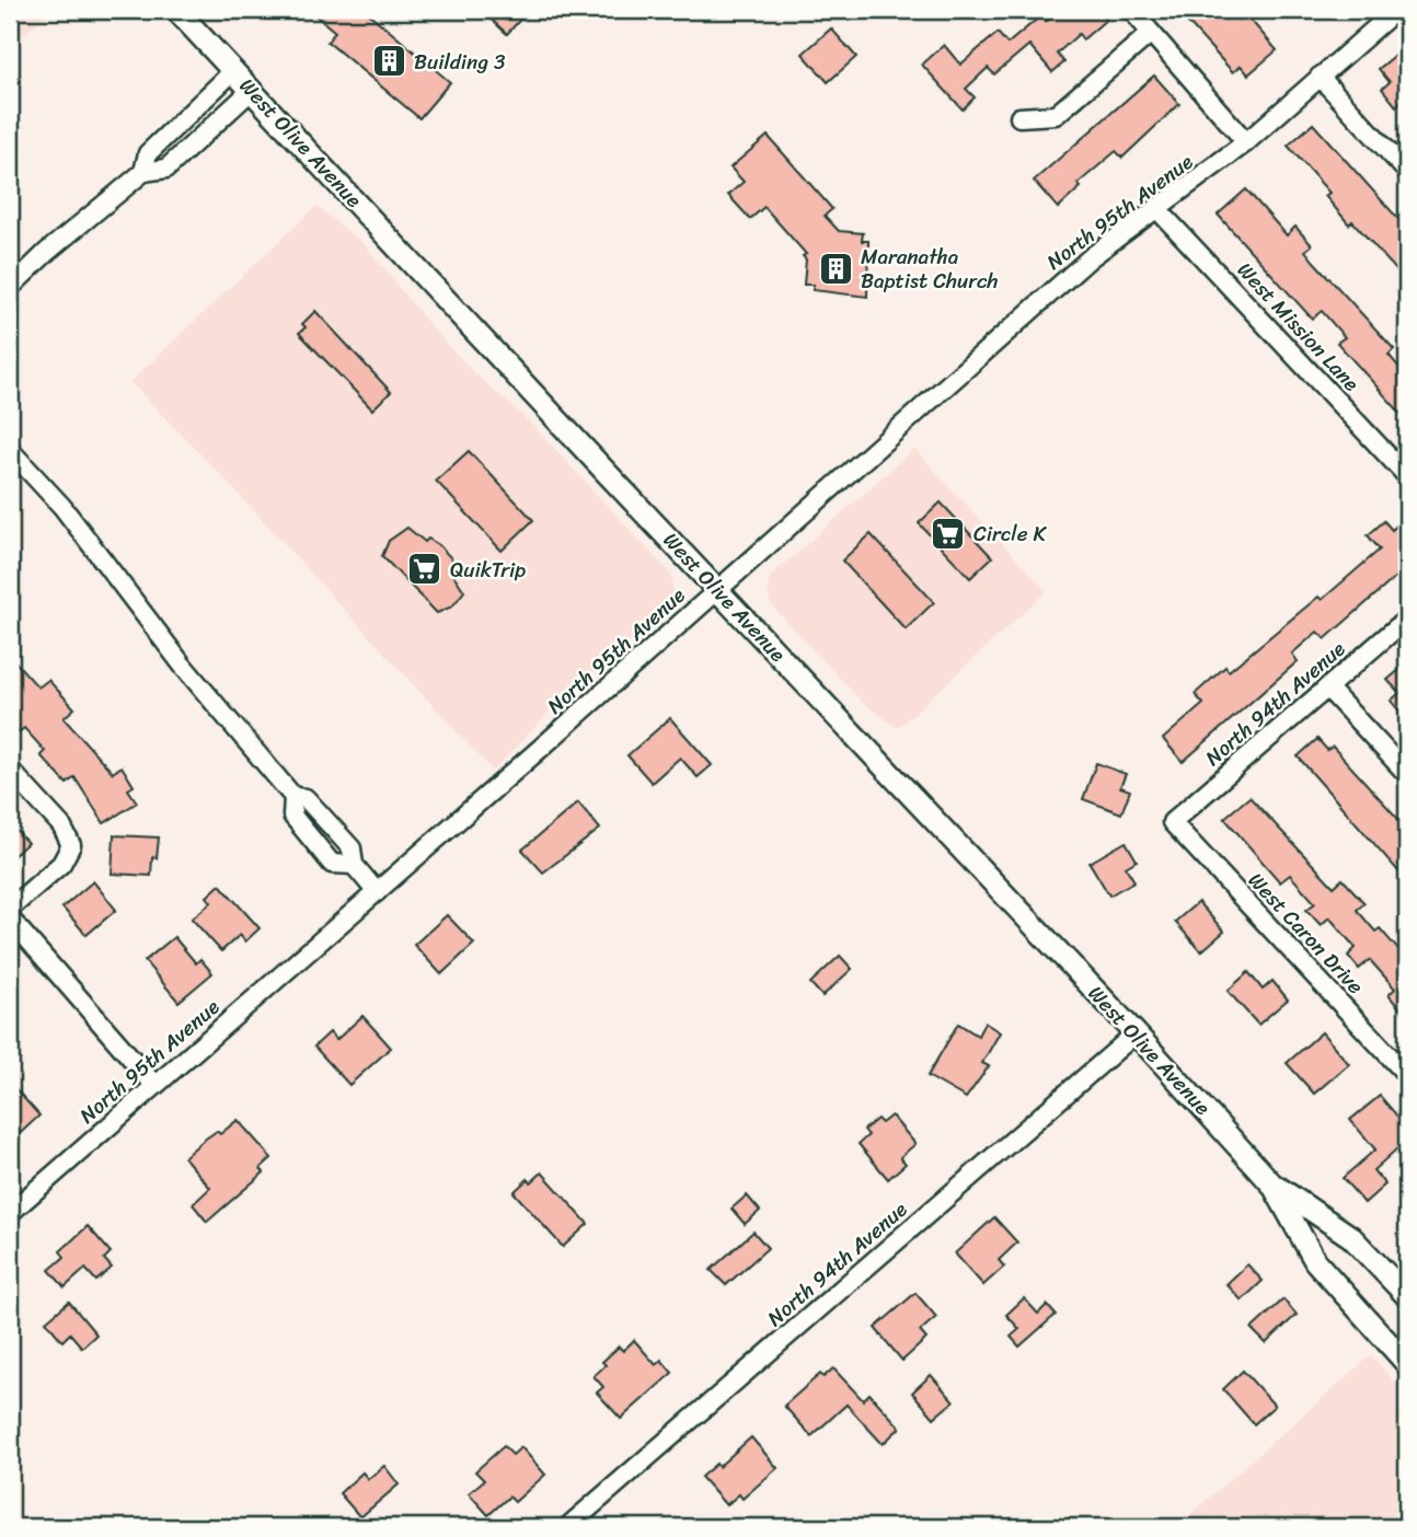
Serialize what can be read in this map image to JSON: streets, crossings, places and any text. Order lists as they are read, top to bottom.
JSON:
{
  "streets": {
    "main road": ["West Olive Avenue"],
    "street": [
      "North 95th Avenue",
      "West Mission Lane",
      "North 94th Avenue",
      "West Caron Drive"
    ]
  },
  "crossings": [
    ["West Olive Avenue", "North 95th Avenue"],
    ["West Olive Avenue", "North 94th Avenue"],
    ["North 95th Avenue", "West Mission Lane"],
    ["North 94th Avenue", "West Caron Drive"]
  ],
  "places": {
    "building": ["Building 3", "Maranatha Baptist Church"],
    "supermarket": ["Circle K", "QuikTrip"]
  }
}
